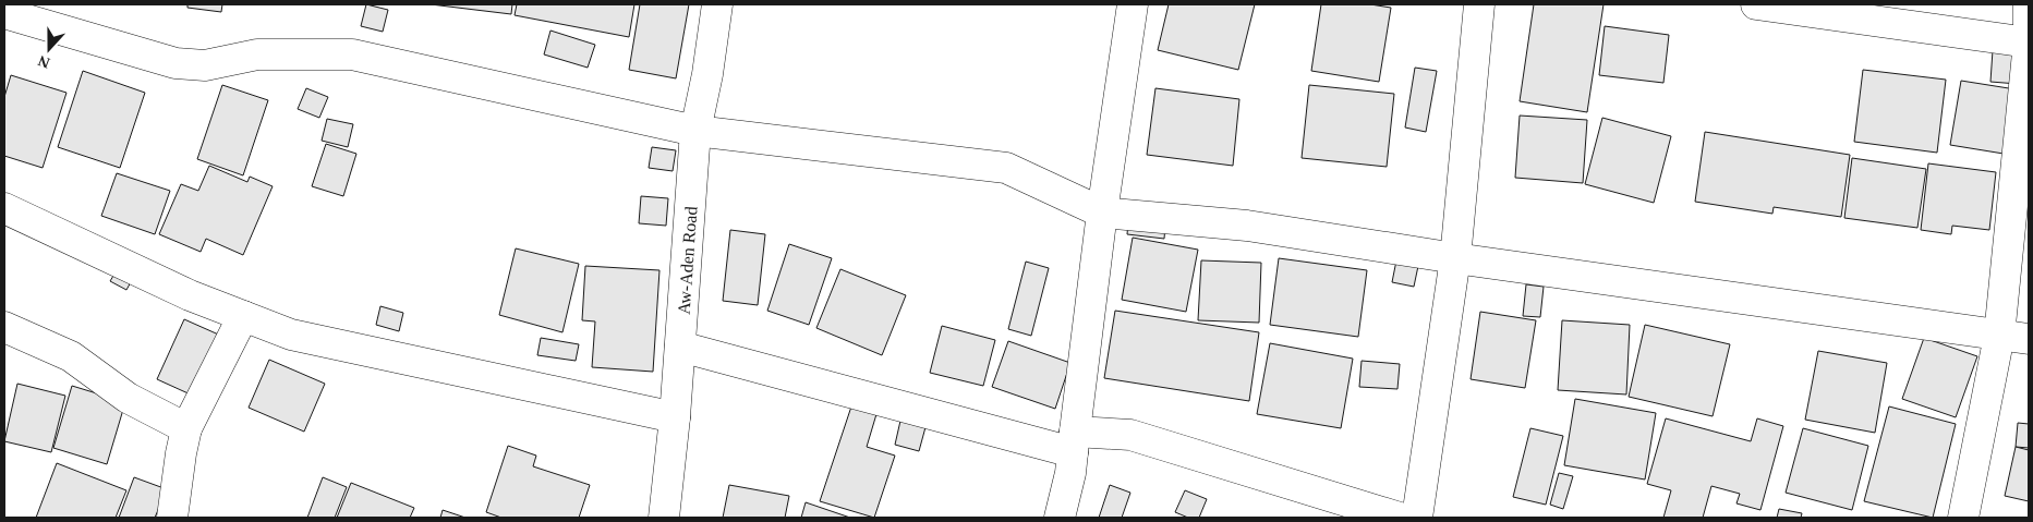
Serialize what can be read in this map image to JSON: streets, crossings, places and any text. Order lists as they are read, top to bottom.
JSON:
{
  "streets": {
    "street": ["Aw-Aden Road"]
  },
  "north": "bottom"
}
